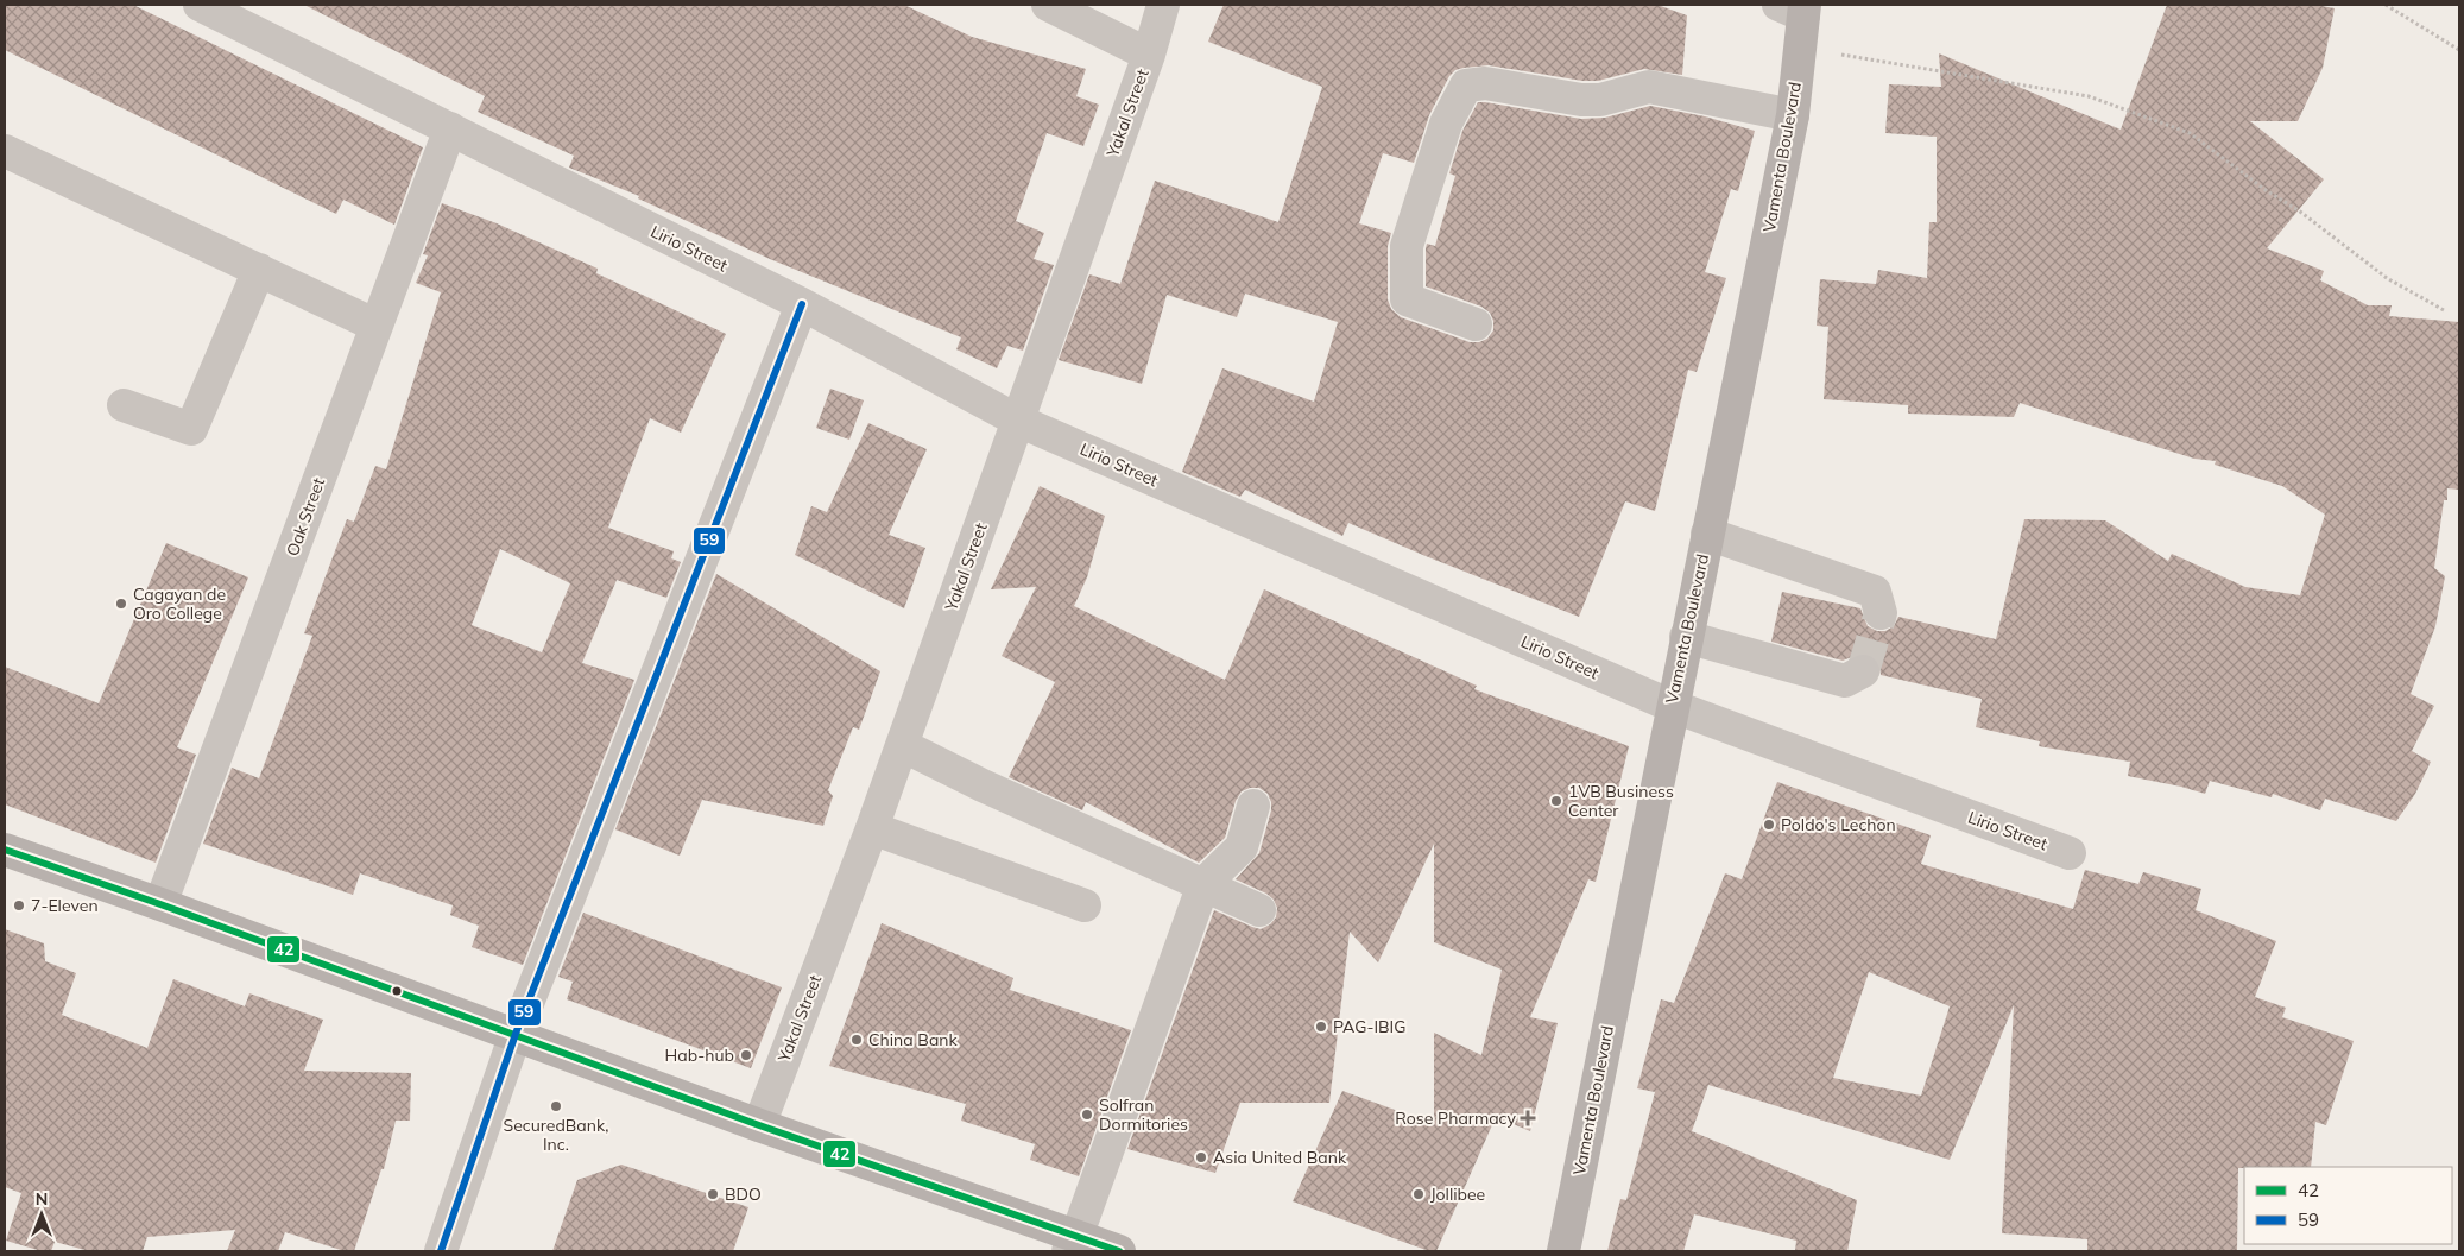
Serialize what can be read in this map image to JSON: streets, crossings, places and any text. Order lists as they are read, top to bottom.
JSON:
{
  "streets": {
    "main road": ["Vamenta Boulevard"],
    "street": ["Yakal Street", "Lirio Street", "Oak Street"]
  },
  "crossings": [
    ["Yakal Street", "Lirio Street"],
    ["Vamenta Boulevard", "Lirio Street"],
    ["Lirio Street", "Oak Street"]
  ],
  "places": {
    "other": [
      "Cagayan de Oro College",
      "1VB Business Center",
      "Poldo's Lechon",
      "7-Eleven",
      "PAG-IBIG",
      "China Bank",
      "Hab-hub",
      "SecuredBank, Inc.",
      "Solfran Dormitories",
      "Asia United Bank",
      "BDO",
      "Jollibee"
    ],
    "health": ["Rose Pharmacy"]
  },
  "lines": ["transit line 59", "transit line 42"],
  "legend": ["42", "59"],
  "north": "top"
}
